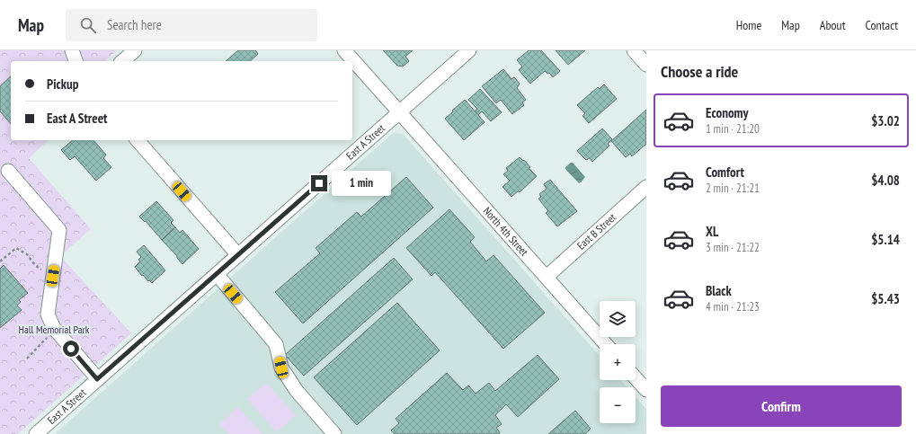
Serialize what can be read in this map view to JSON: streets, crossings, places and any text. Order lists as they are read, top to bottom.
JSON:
{
  "streets": {
    "street": ["East A Street", "North 4th Street", "East B Street"]
  },
  "crossings": [
    ["East A Street", "North 4th Street"],
    ["North 4th Street", "East B Street"]
  ],
  "parks": ["Hall Memorial Park"],
  "page": {
    "header": "Map",
    "search": "Search here",
    "nav": [
      "Home",
      "Map",
      "About",
      "Contact"
    ],
    "heading": "Choose a ride",
    "banner": ["Pickup", "East A Street"],
    "list": [
      {
        "name": "Economy",
        "note": "1 min · 21:20",
        "value": "$3.02"
      },
      {
        "name": "Comfort",
        "note": "2 min · 21:21",
        "value": "$4.08"
      },
      {
        "name": "XL",
        "note": "3 min · 21:22",
        "value": "$5.14"
      },
      {
        "name": "Black",
        "note": "4 min · 21:23",
        "value": "$5.43"
      }
    ],
    "bubble": "1 min",
    "map_buttons": ["+", "−"],
    "buttons": "Confirm"
  }
}
